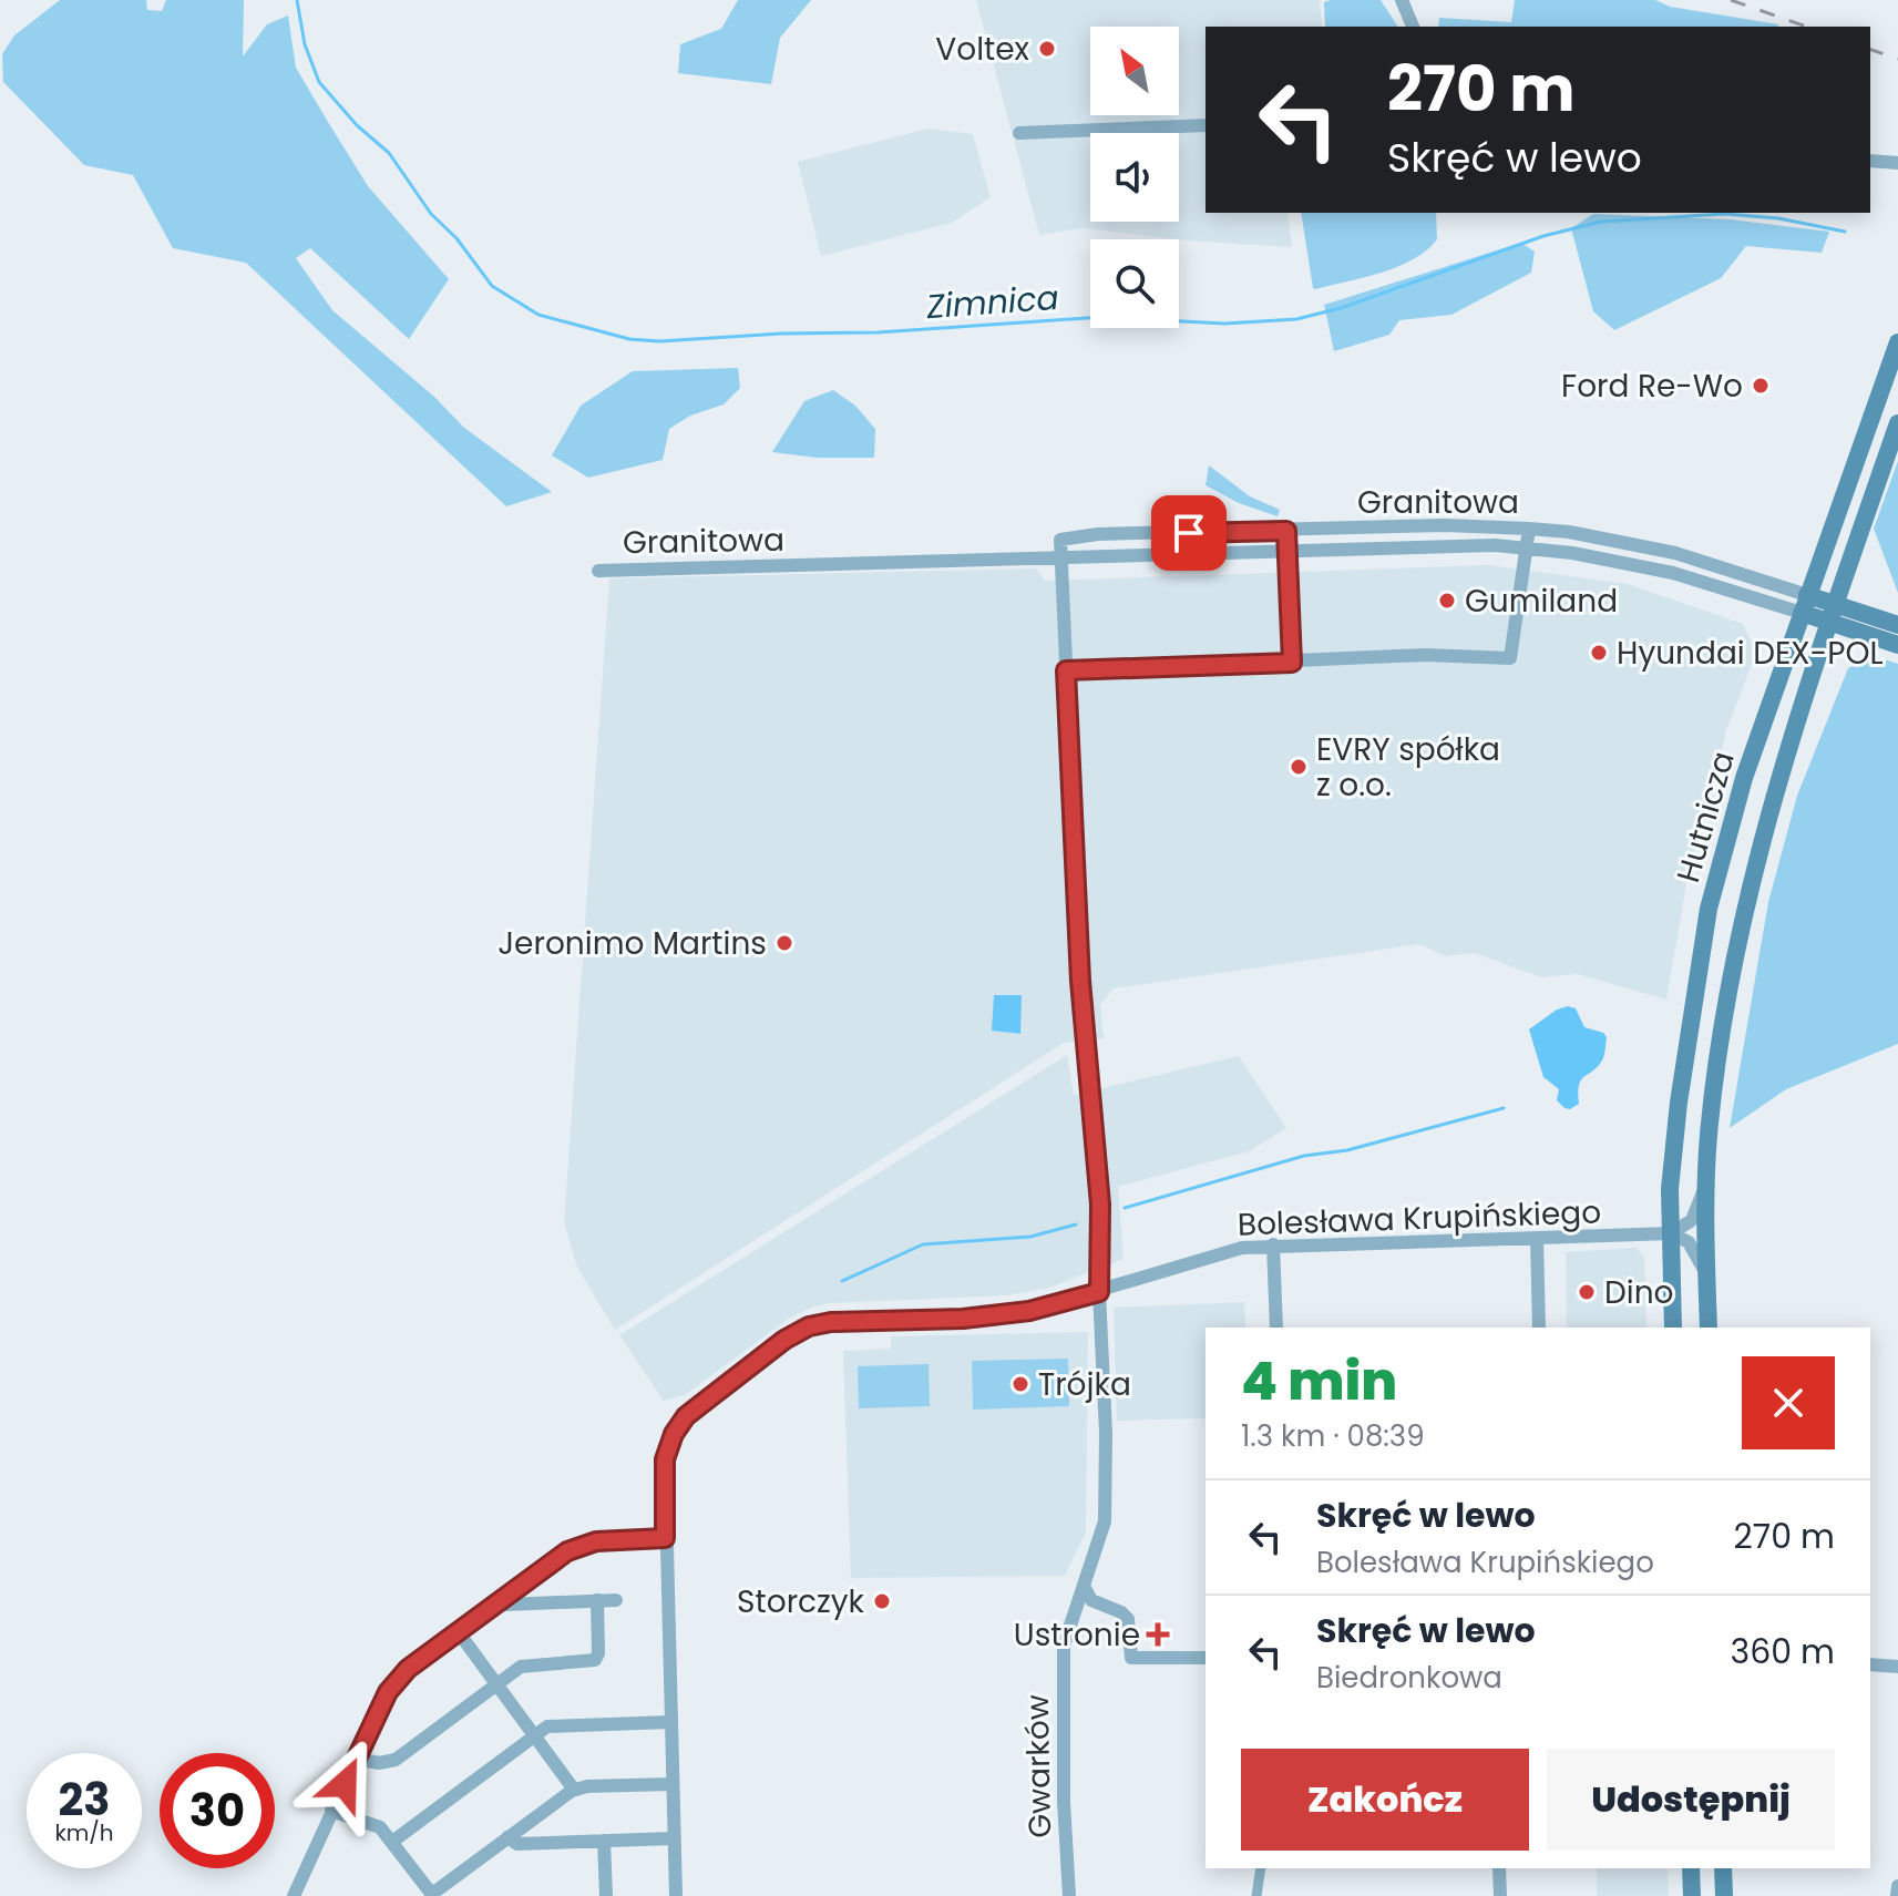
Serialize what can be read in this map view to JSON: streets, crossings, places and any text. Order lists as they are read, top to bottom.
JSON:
{
  "streets": {
    "main road": ["Hutnicza"],
    "street": ["Granitowa", "Bolesława Krupińskiego", "Gwarków"]
  },
  "crossings": [
    ["Granitowa", "Hutnicza"],
    ["Granitowa", "Gwarków"],
    ["Hutnicza", "Bolesława Krupińskiego"],
    ["Bolesława Krupińskiego", "Gwarków"]
  ],
  "water": ["Zimnica"],
  "places": {
    "other": [
      "Voltex",
      "Ford Re-Wo",
      "Gumiland",
      "Hyundai DEX-POL",
      "EVRY spółka z o.o.",
      "Jeronimo Martins",
      "Dino",
      "Trójka",
      "Storczyk"
    ],
    "health": ["Ustronie"]
  },
  "north": "top left",
  "page": {
    "turn": ["270 m", "Skręć w lewo"],
    "heading": ["4 min", "1.3 km · 08:39"],
    "list": [
      {
        "name": "Skręć w lewo",
        "note": "Bolesława Krupińskiego",
        "value": "270 m"
      },
      {
        "name": "Skręć w lewo",
        "note": "Biedronkowa",
        "value": "360 m"
      }
    ],
    "buttons": ["Zakończ", "Udostępnij"],
    "speed": "23 km/h",
    "limit": "30"
  }
}
